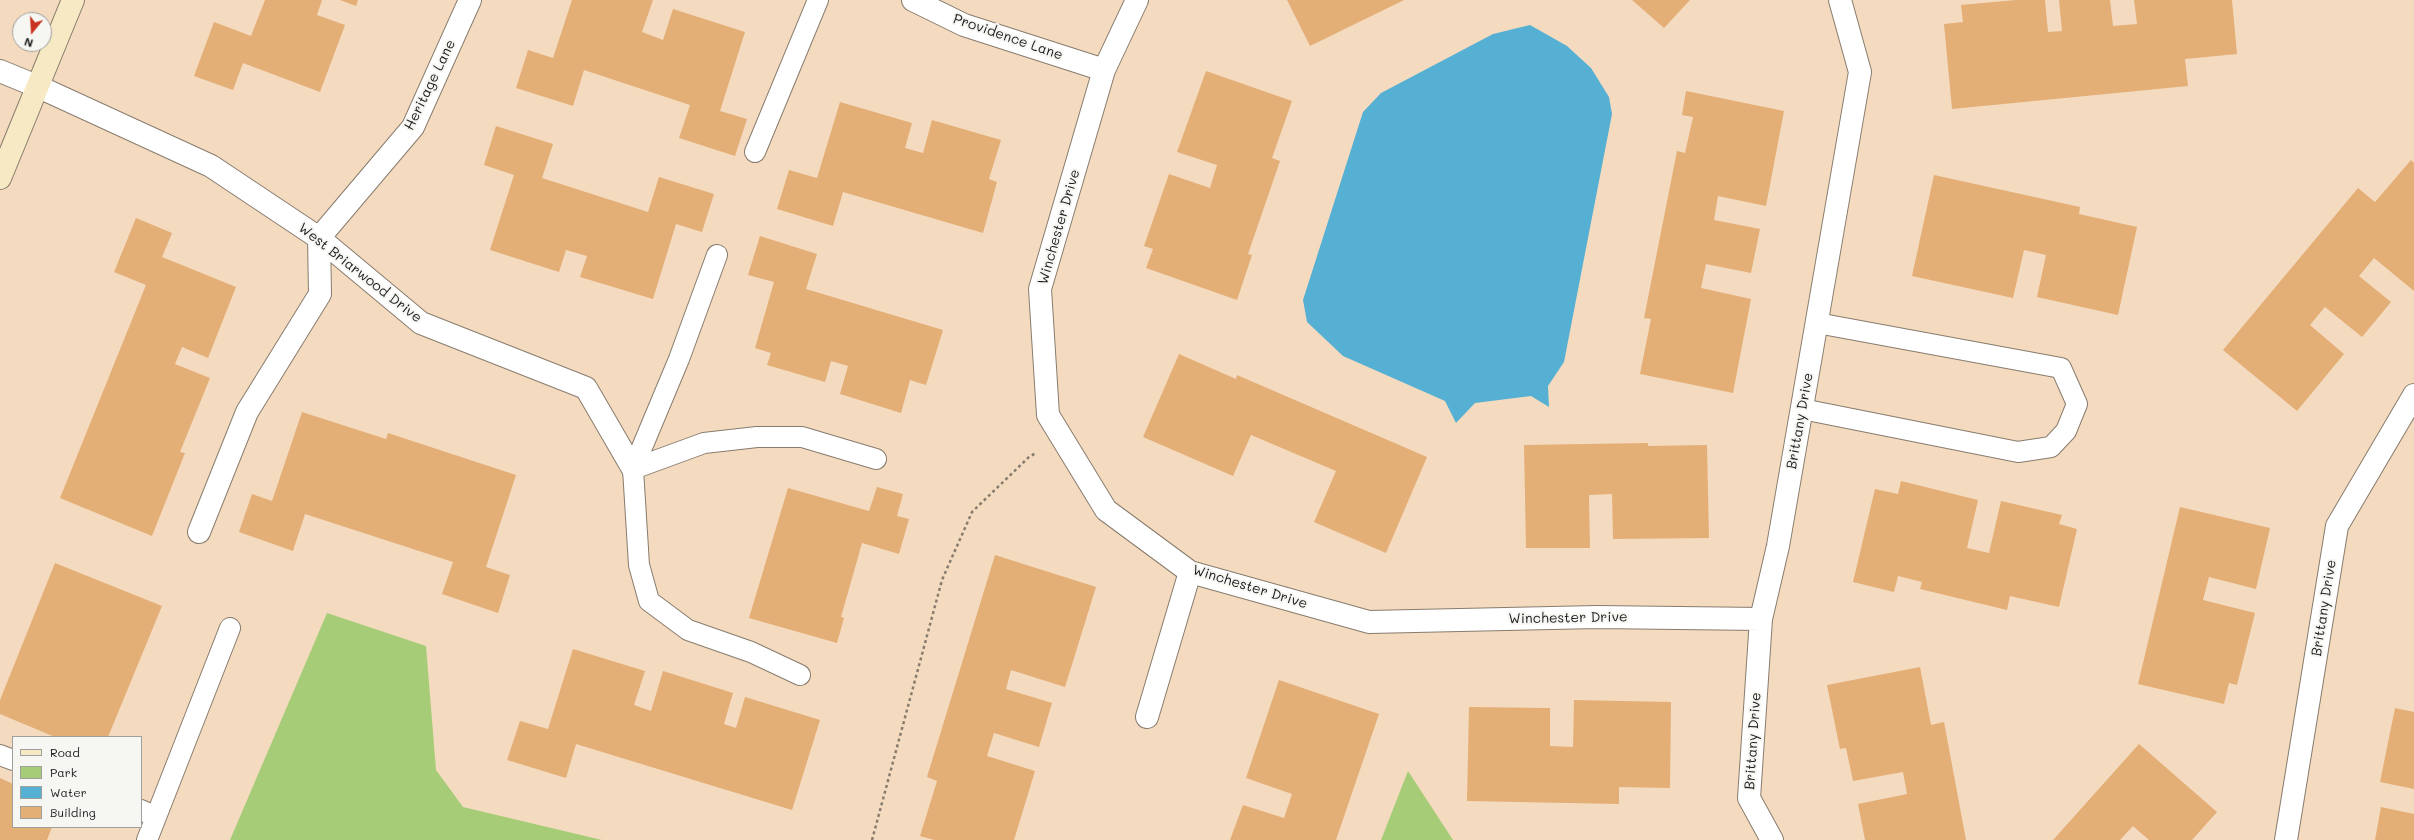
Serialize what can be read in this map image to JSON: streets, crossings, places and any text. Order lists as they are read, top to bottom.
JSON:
{
  "streets": {
    "street": [
      "Providence Lane",
      "Heritage Lane",
      "Winchester Drive",
      "West Briarwood Drive",
      "Brittany Drive"
    ]
  },
  "crossings": [
    ["Providence Lane", "Winchester Drive"],
    ["Heritage Lane", "West Briarwood Drive"],
    ["Winchester Drive", "Brittany Drive"]
  ],
  "legend": [
    "Road",
    "Park",
    "Water",
    "Building"
  ],
  "north": "bottom"
}
